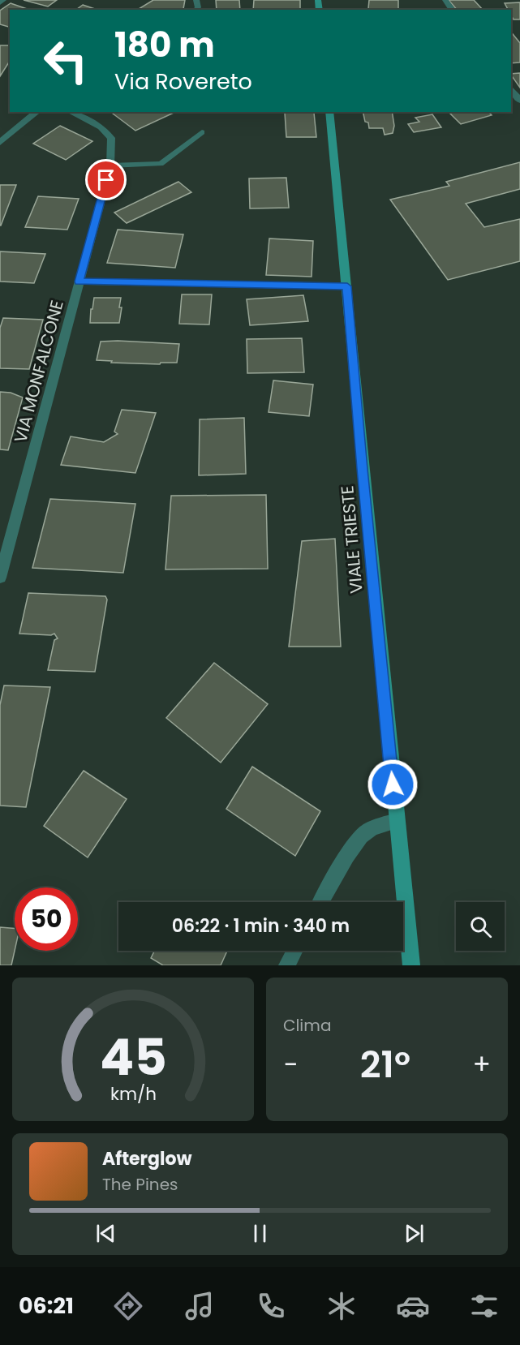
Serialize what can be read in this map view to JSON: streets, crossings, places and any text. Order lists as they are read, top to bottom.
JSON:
{
  "streets": {
    "main road": ["VIALE TRIESTE"],
    "street": ["VIA MONFALCONE"]
  },
  "page": {
    "turn": ["180 m", "Via Rovereto"],
    "limit": "50",
    "trip": "06:22 · 1 min · 340 m",
    "tile": "Clima",
    "heat": ["−", "21°", "+"],
    "song": ["Afterglow", "The Pines"],
    "tabs": "06:21",
    "gauge": ["45", "km/h"]
  }
}
